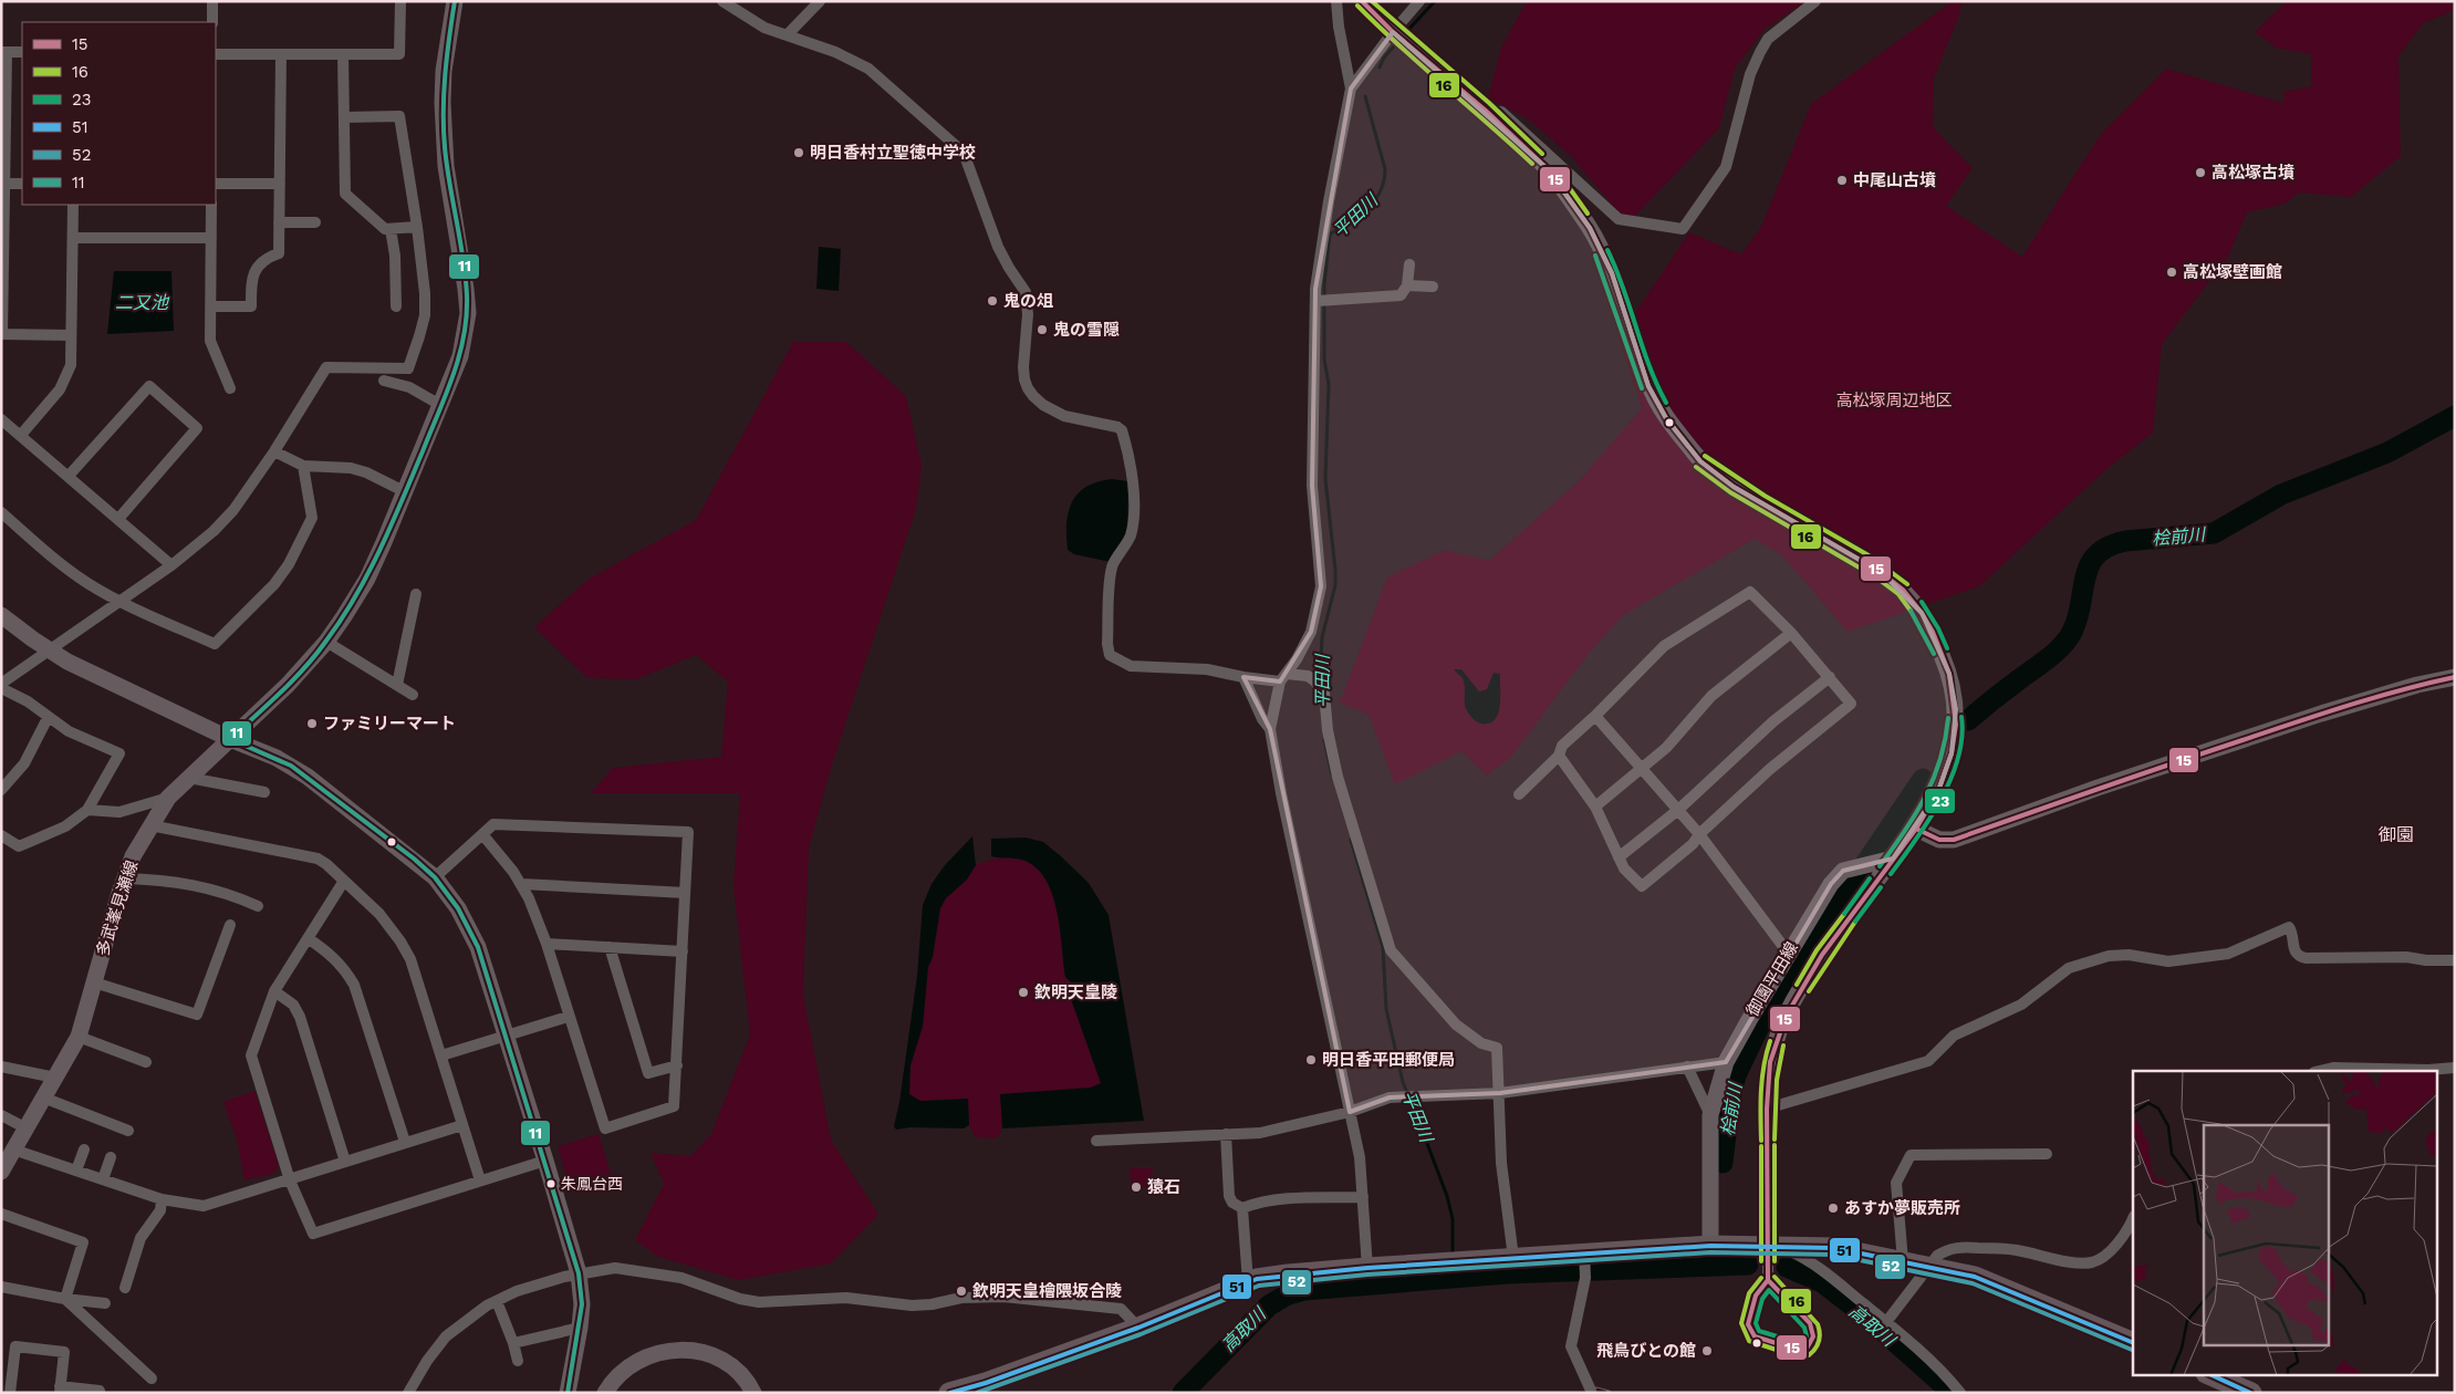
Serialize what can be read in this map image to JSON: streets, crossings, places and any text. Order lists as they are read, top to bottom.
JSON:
{
  "streets": {
    "main road": ["多武峯見瀬線", "御園平田線"]
  },
  "districts": ["御園"],
  "water": [
    "平田川",
    "二又池",
    "桧前川",
    "高取川"
  ],
  "parks": ["高松塚周辺地区"],
  "places": [
    "明日香村立聖徳中学校",
    "高松塚古墳",
    "中尾山古墳",
    "高松塚壁画館",
    "鬼の俎",
    "鬼の雪隠",
    "ファミリーマート",
    "欽明天皇陵",
    "明日香平田郵便局",
    "朱鳳台西",
    "猿石",
    "あすか夢販売所",
    "欽明天皇檜隈坂合陵",
    "飛鳥びとの館"
  ],
  "lines": [
    "transit line 15",
    "transit line 16",
    "transit line 11",
    "transit line 23",
    "transit line 51",
    "transit line 52"
  ],
  "legend": [
    "15",
    "16",
    "23",
    "51",
    "52",
    "11"
  ]
}
